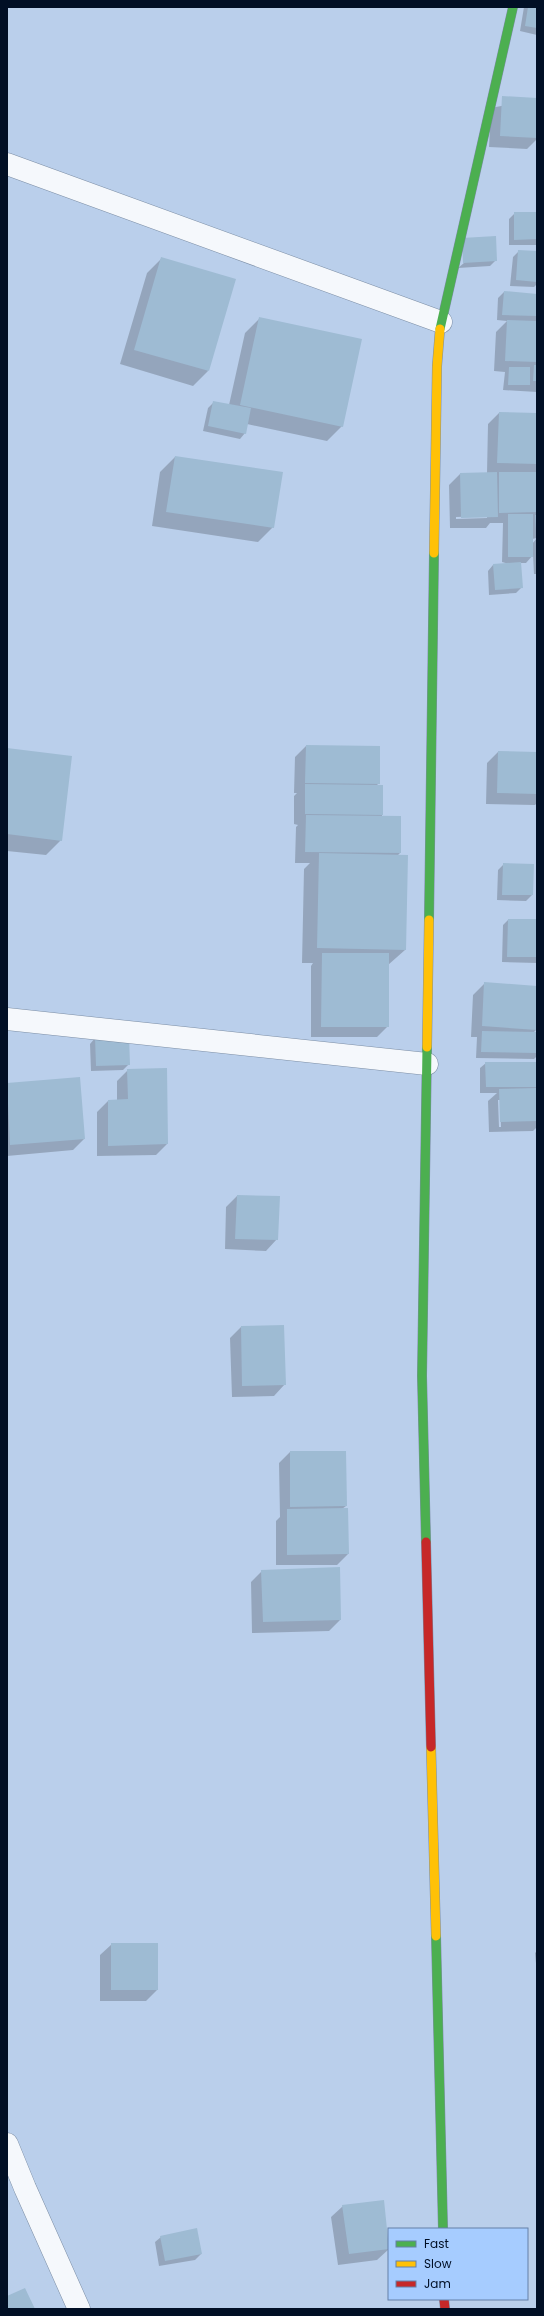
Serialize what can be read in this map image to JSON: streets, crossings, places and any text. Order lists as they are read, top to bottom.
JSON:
{
  "legend": ["Fast", "Slow", "Jam"]
}
